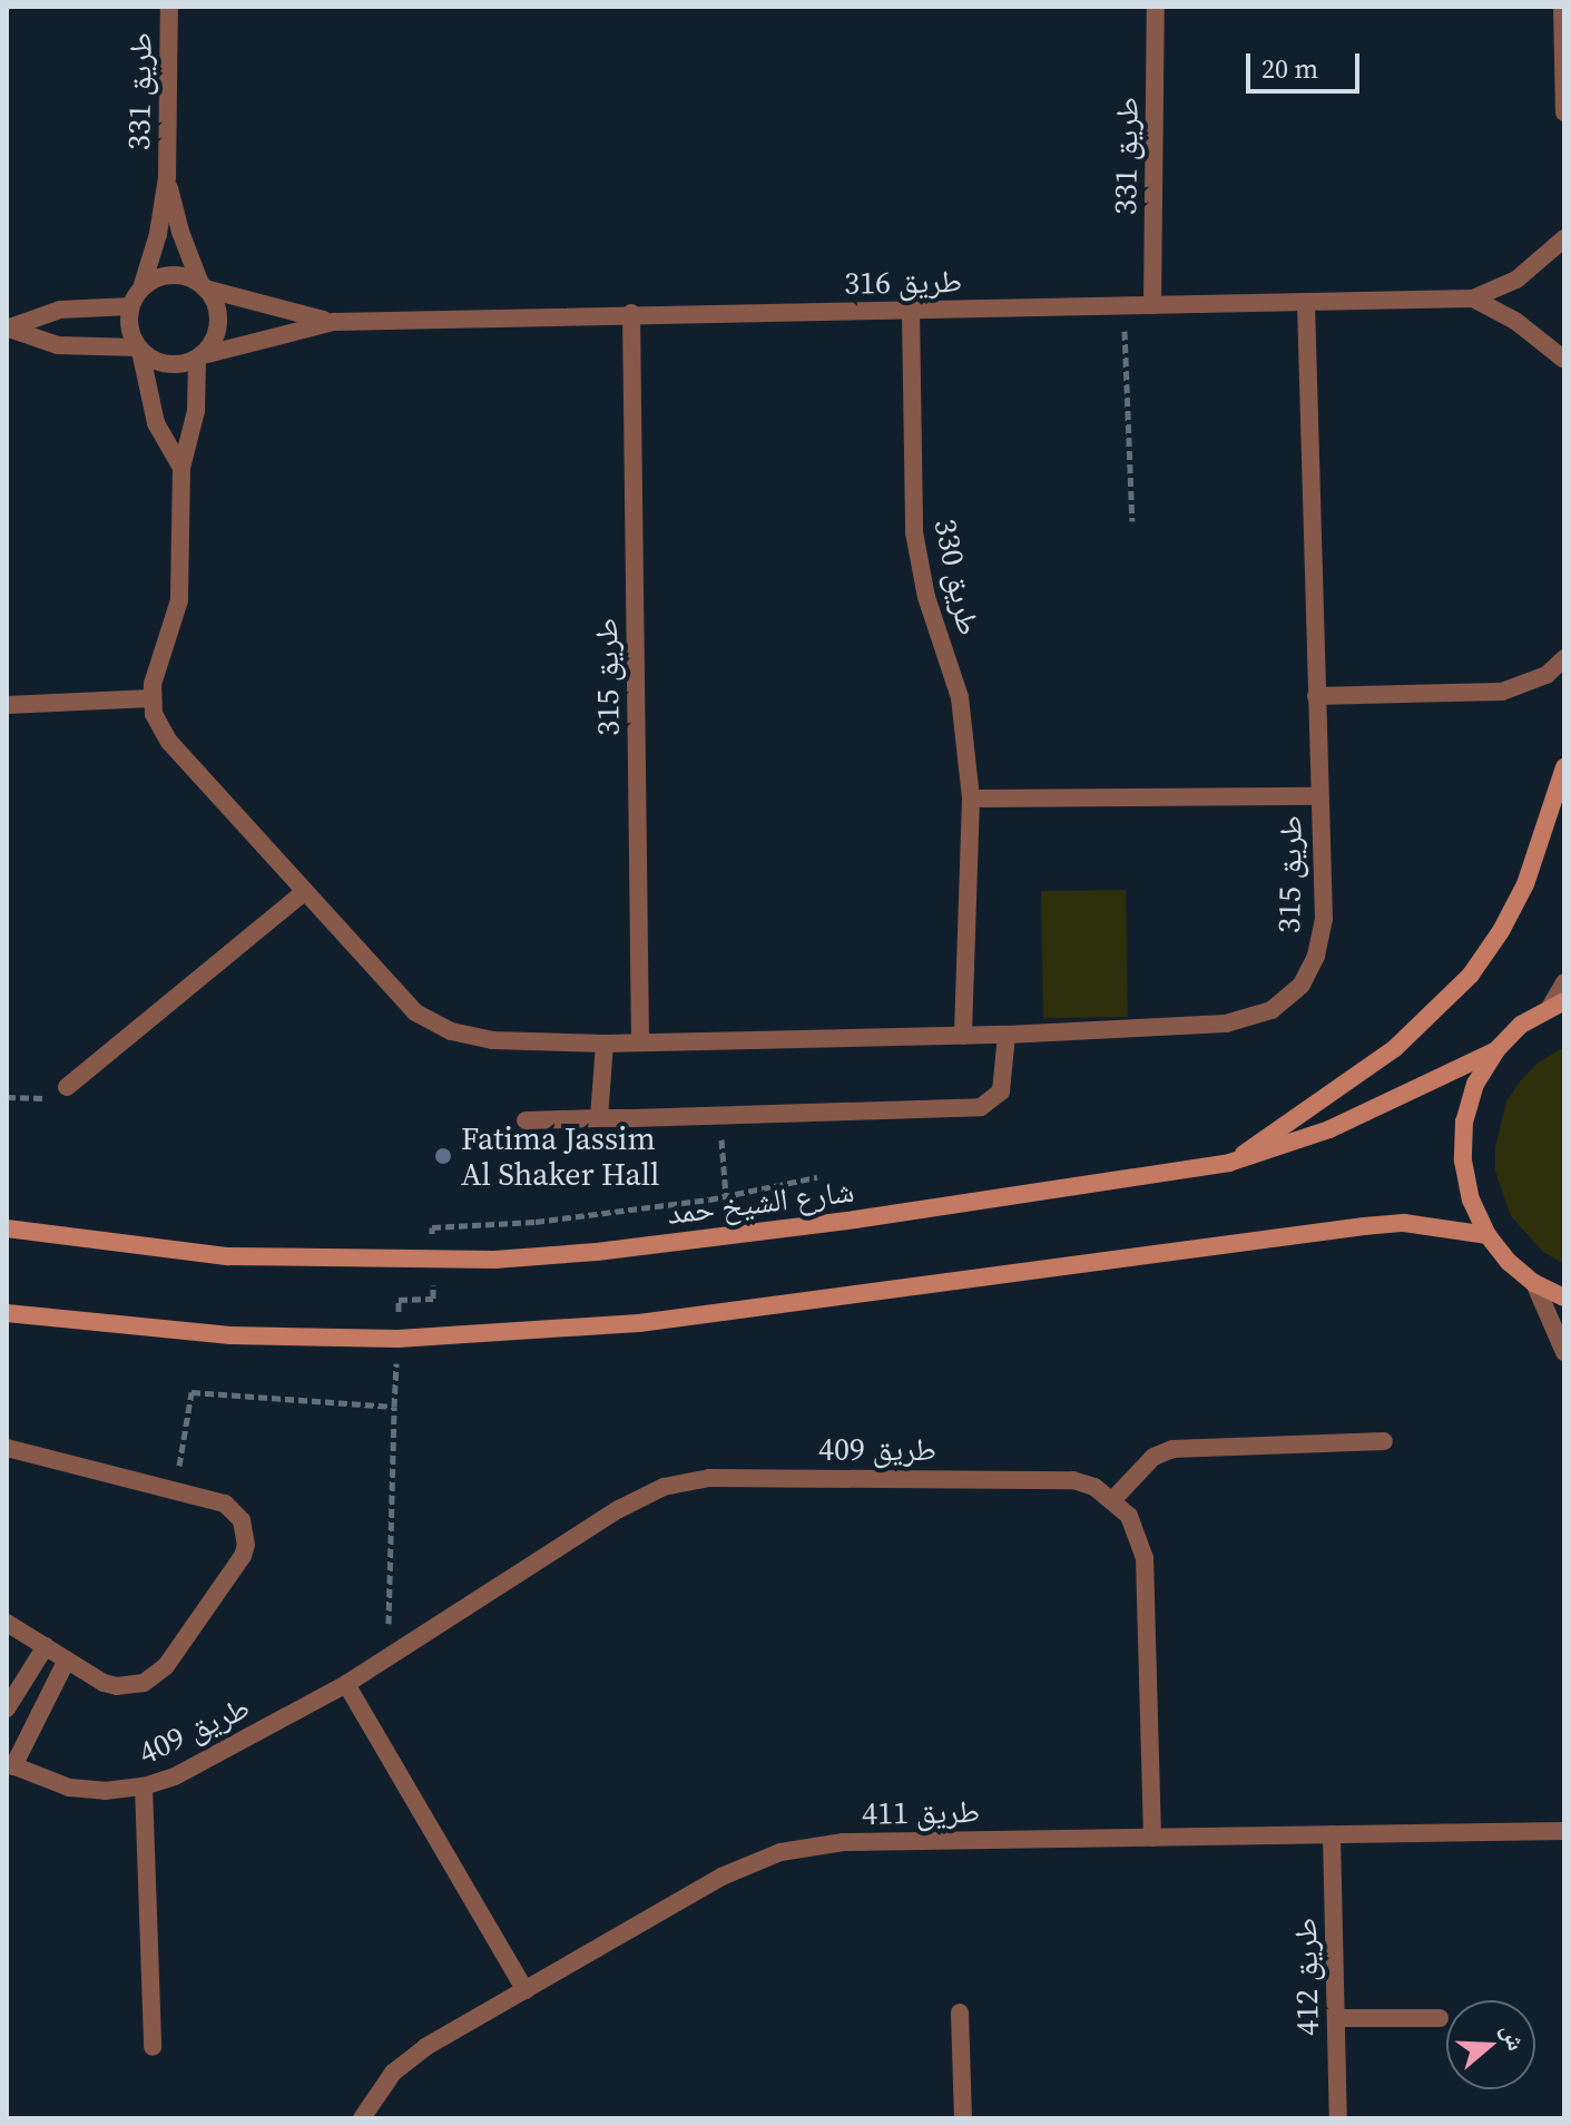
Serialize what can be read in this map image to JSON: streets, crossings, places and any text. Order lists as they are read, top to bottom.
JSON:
{
  "streets": {
    "main road": ["شارع الشيخ حمد"],
    "street": [
      "طريق 331",
      "طريق 316",
      "طريق 330",
      "طريق 315",
      "طريق 409",
      "طريق 411",
      "طريق 412"
    ]
  },
  "crossings": [
    ["طريق 331", "طريق 316"],
    ["طريق 316", "طريق 330"],
    ["طريق 316", "طريق 315"],
    ["طريق 330", "طريق 315"],
    ["طريق 411", "طريق 412"]
  ],
  "places": ["Fatima Jassim Al Shaker Hall"],
  "scale_bar": "20 m",
  "north": "right"
}
